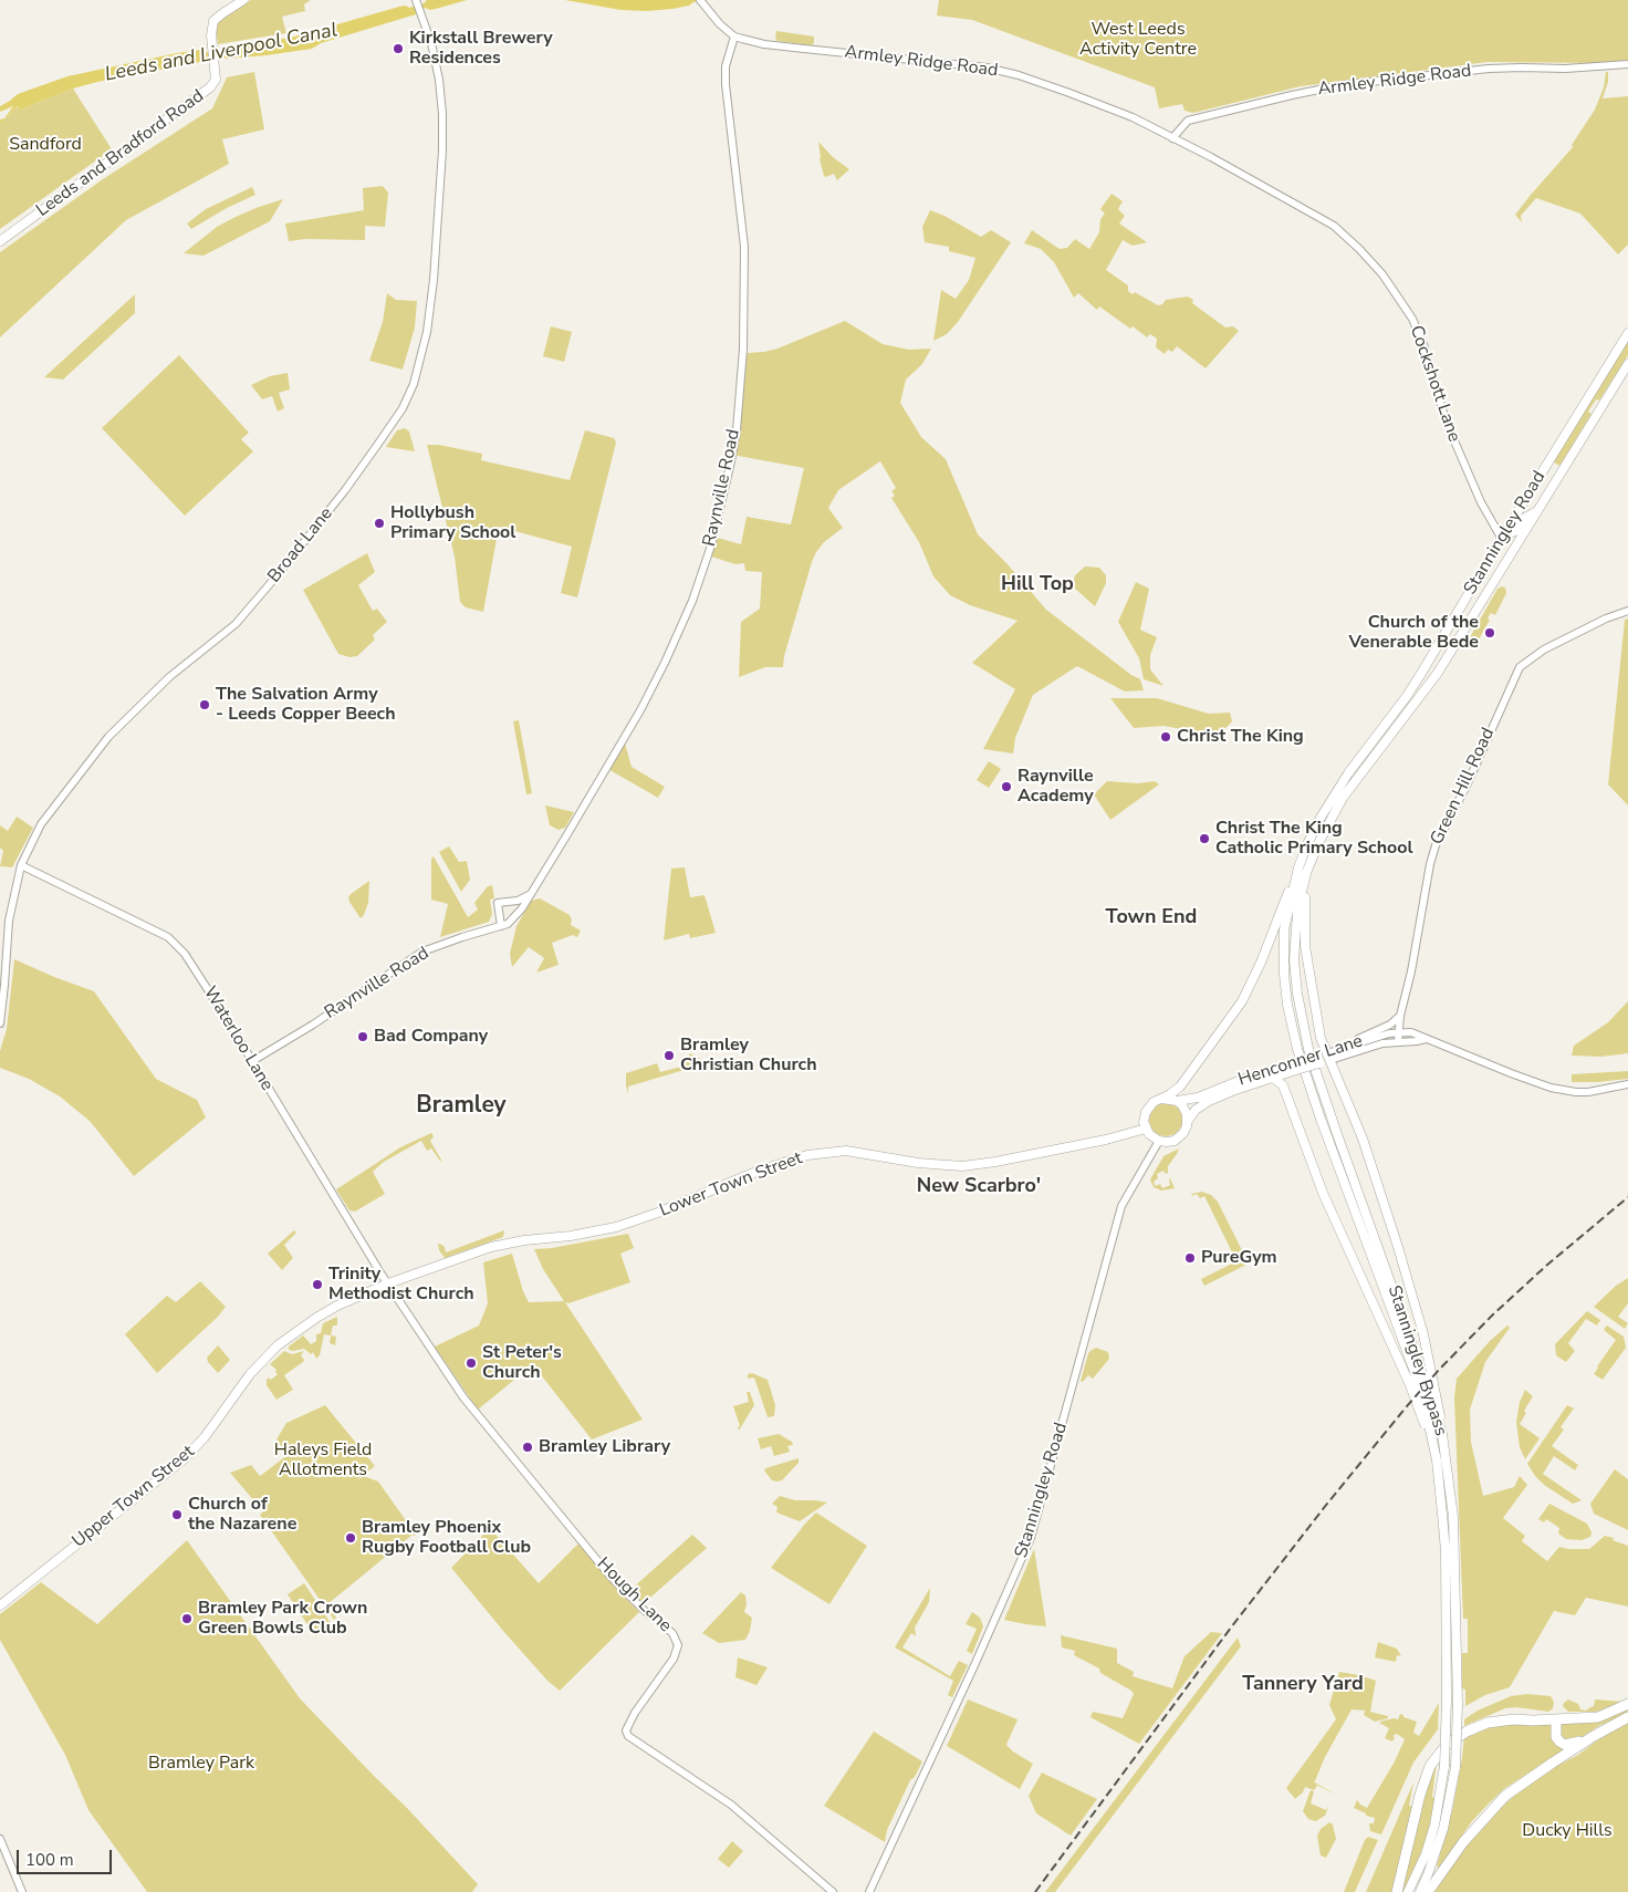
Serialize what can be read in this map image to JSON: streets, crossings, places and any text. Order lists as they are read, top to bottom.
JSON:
{
  "streets": {
    "main road": [
      "Leeds and Bradford Road",
      "Stanningley Road",
      "Henconner Lane",
      "Lower Town Street",
      "Stanningley Bypass",
      "Upper Town Street"
    ],
    "street": [
      "Armley Ridge Road",
      "Cockshott Lane",
      "Raynville Road",
      "Broad Lane",
      "Green Hill Road",
      "Waterloo Lane",
      "Hough Lane"
    ]
  },
  "crossings": [
    ["Armley Ridge Road", "Cockshott Lane"],
    ["Armley Ridge Road", "Raynville Road"],
    ["Cockshott Lane", "Stanningley Road"],
    ["Raynville Road", "Waterloo Lane"],
    ["Stanningley Road", "Henconner Lane"],
    ["Stanningley Road", "Lower Town Street"],
    ["Stanningley Road", "Stanningley Bypass"],
    ["Broad Lane", "Waterloo Lane"],
    ["Green Hill Road", "Henconner Lane"],
    ["Waterloo Lane", "Lower Town Street"],
    ["Waterloo Lane", "Upper Town Street"],
    ["Waterloo Lane", "Hough Lane"],
    ["Henconner Lane", "Lower Town Street"],
    ["Lower Town Street", "Upper Town Street"],
    ["Lower Town Street", "Hough Lane"],
    ["Upper Town Street", "Hough Lane"]
  ],
  "districts": [
    "Hill Top",
    "Town End",
    "Bramley",
    "New Scarbro'",
    "Tannery Yard"
  ],
  "water": ["Leeds and Liverpool Canal"],
  "parks": [
    "West Leeds Activity Centre",
    "Sandford",
    "Haleys Field Allotments",
    "Bramley Park",
    "Ducky Hills"
  ],
  "places": [
    "Kirkstall Brewery Residences",
    "Hollybush Primary School",
    "Church of the Venerable Bede",
    "The Salvation Army - Leeds Copper Beech",
    "Christ The King",
    "Raynville Academy",
    "Christ The King Catholic Primary School",
    "Bad Company",
    "Bramley Christian Church",
    "PureGym",
    "Trinity Methodist Church",
    "St Peter's Church",
    "Bramley Library",
    "Church of the Nazarene",
    "Bramley Phoenix Rugby Football Club",
    "Bramley Park Crown Green Bowls Club"
  ],
  "scale_bar": "100 m"
}
